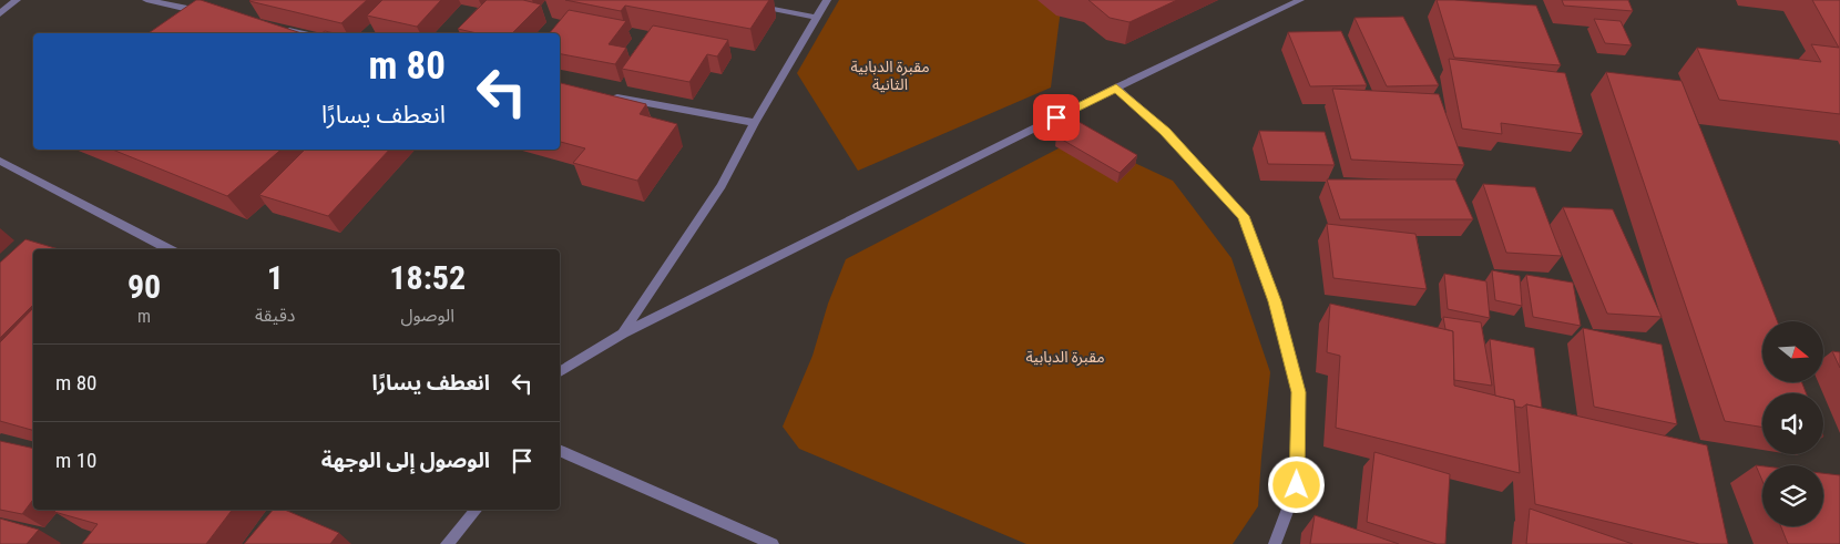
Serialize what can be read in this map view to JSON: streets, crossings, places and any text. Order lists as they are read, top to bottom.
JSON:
{
  "parks": ["مقبرة الدبابية الثانية", "مقبرة الدبابية"],
  "north": "right",
  "page": {
    "turn": ["80 m", "انعطف يسارًا"],
    "eta": [
      "18:52",
      "الوصول",
      "1",
      "دقيقة",
      "90",
      "m"
    ],
    "list": [
      {
        "name": "انعطف يسارًا",
        "value": "80 m"
      },
      {
        "name": "الوصول إلى الوجهة",
        "value": "10 m"
      }
    ]
  }
}
